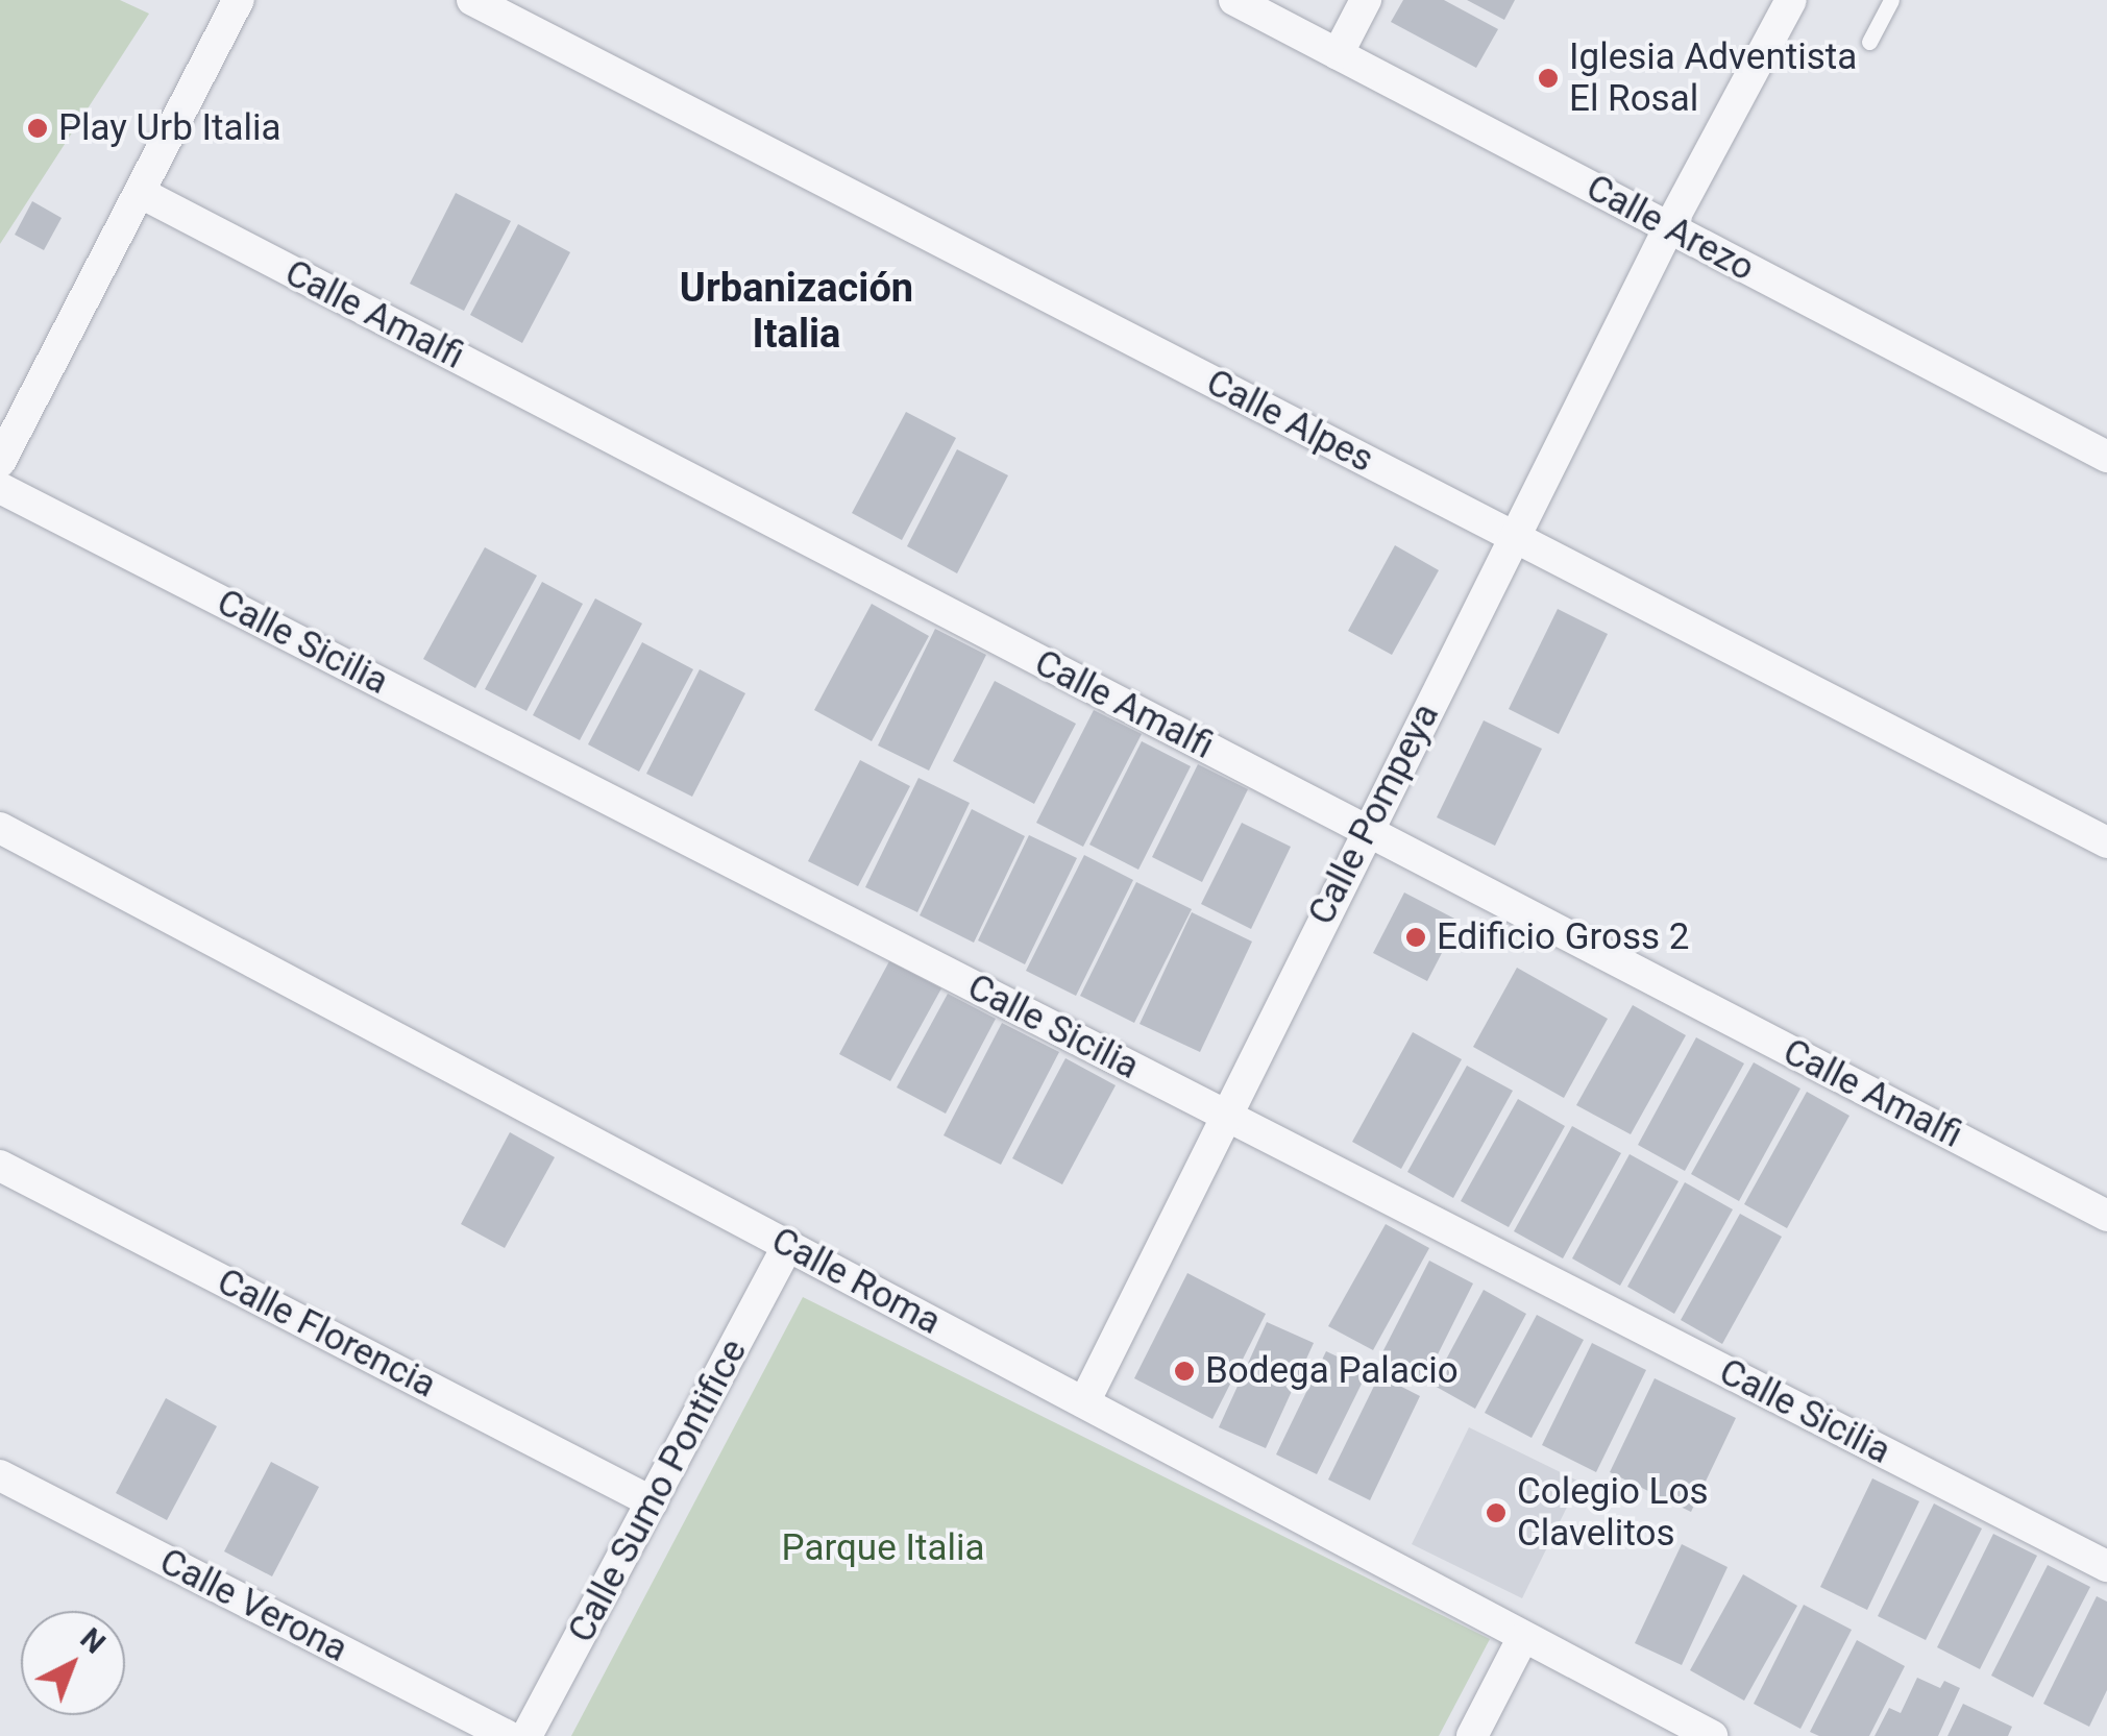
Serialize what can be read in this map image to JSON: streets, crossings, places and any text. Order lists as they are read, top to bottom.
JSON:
{
  "streets": {
    "street": [
      "Calle Arezo",
      "Calle Amalfi",
      "Calle Alpes",
      "Calle Sicilia",
      "Calle Pompeya",
      "Calle Roma",
      "Calle Florencia",
      "Calle Sumo Pontifice",
      "Calle Verona"
    ]
  },
  "crossings": [
    ["Calle Arezo", "Calle Pompeya"],
    ["Calle Amalfi", "Calle Pompeya"],
    ["Calle Alpes", "Calle Pompeya"],
    ["Calle Sicilia", "Calle Pompeya"],
    ["Calle Pompeya", "Calle Roma"],
    ["Calle Roma", "Calle Sumo Pontifice"],
    ["Calle Florencia", "Calle Sumo Pontifice"]
  ],
  "districts": ["Urbanización Italia"],
  "parks": ["Parque Italia"],
  "places": [
    "Iglesia Adventista El Rosal",
    "Play Urb Italia",
    "Edificio Gross 2",
    "Bodega Palacio",
    "Colegio Los Clavelitos"
  ],
  "north": "top right"
}
